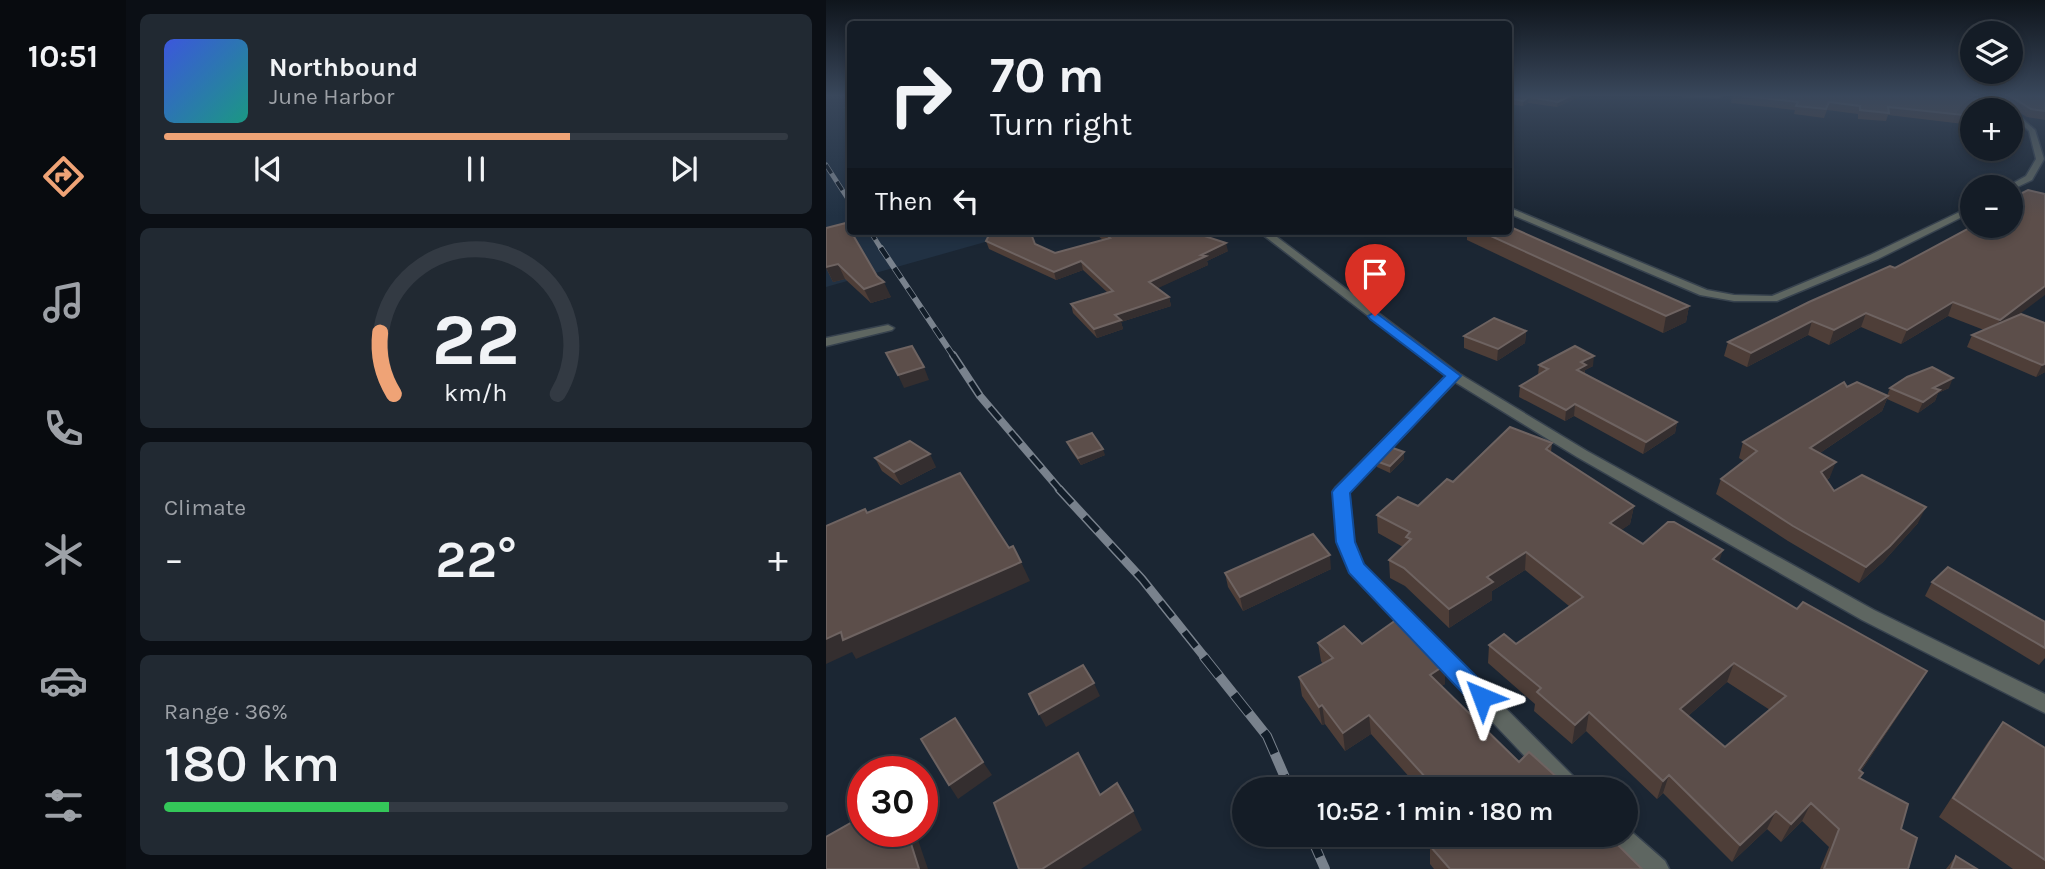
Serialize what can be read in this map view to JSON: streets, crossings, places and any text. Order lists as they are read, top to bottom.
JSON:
{
  "page": {
    "tabs": "10:51",
    "map_buttons": ["+", "−"],
    "turn": ["70 m", "Turn right"],
    "song": ["Northbound", "June Harbor"],
    "then": "Then",
    "tile": [
      "Climate",
      ["Range · 36%", "180 km"]
    ],
    "heat": ["−", "22°", "+"],
    "limit": "30",
    "trip": "10:52 · 1 min · 180 m",
    "gauge": ["22", "km/h"]
  }
}
